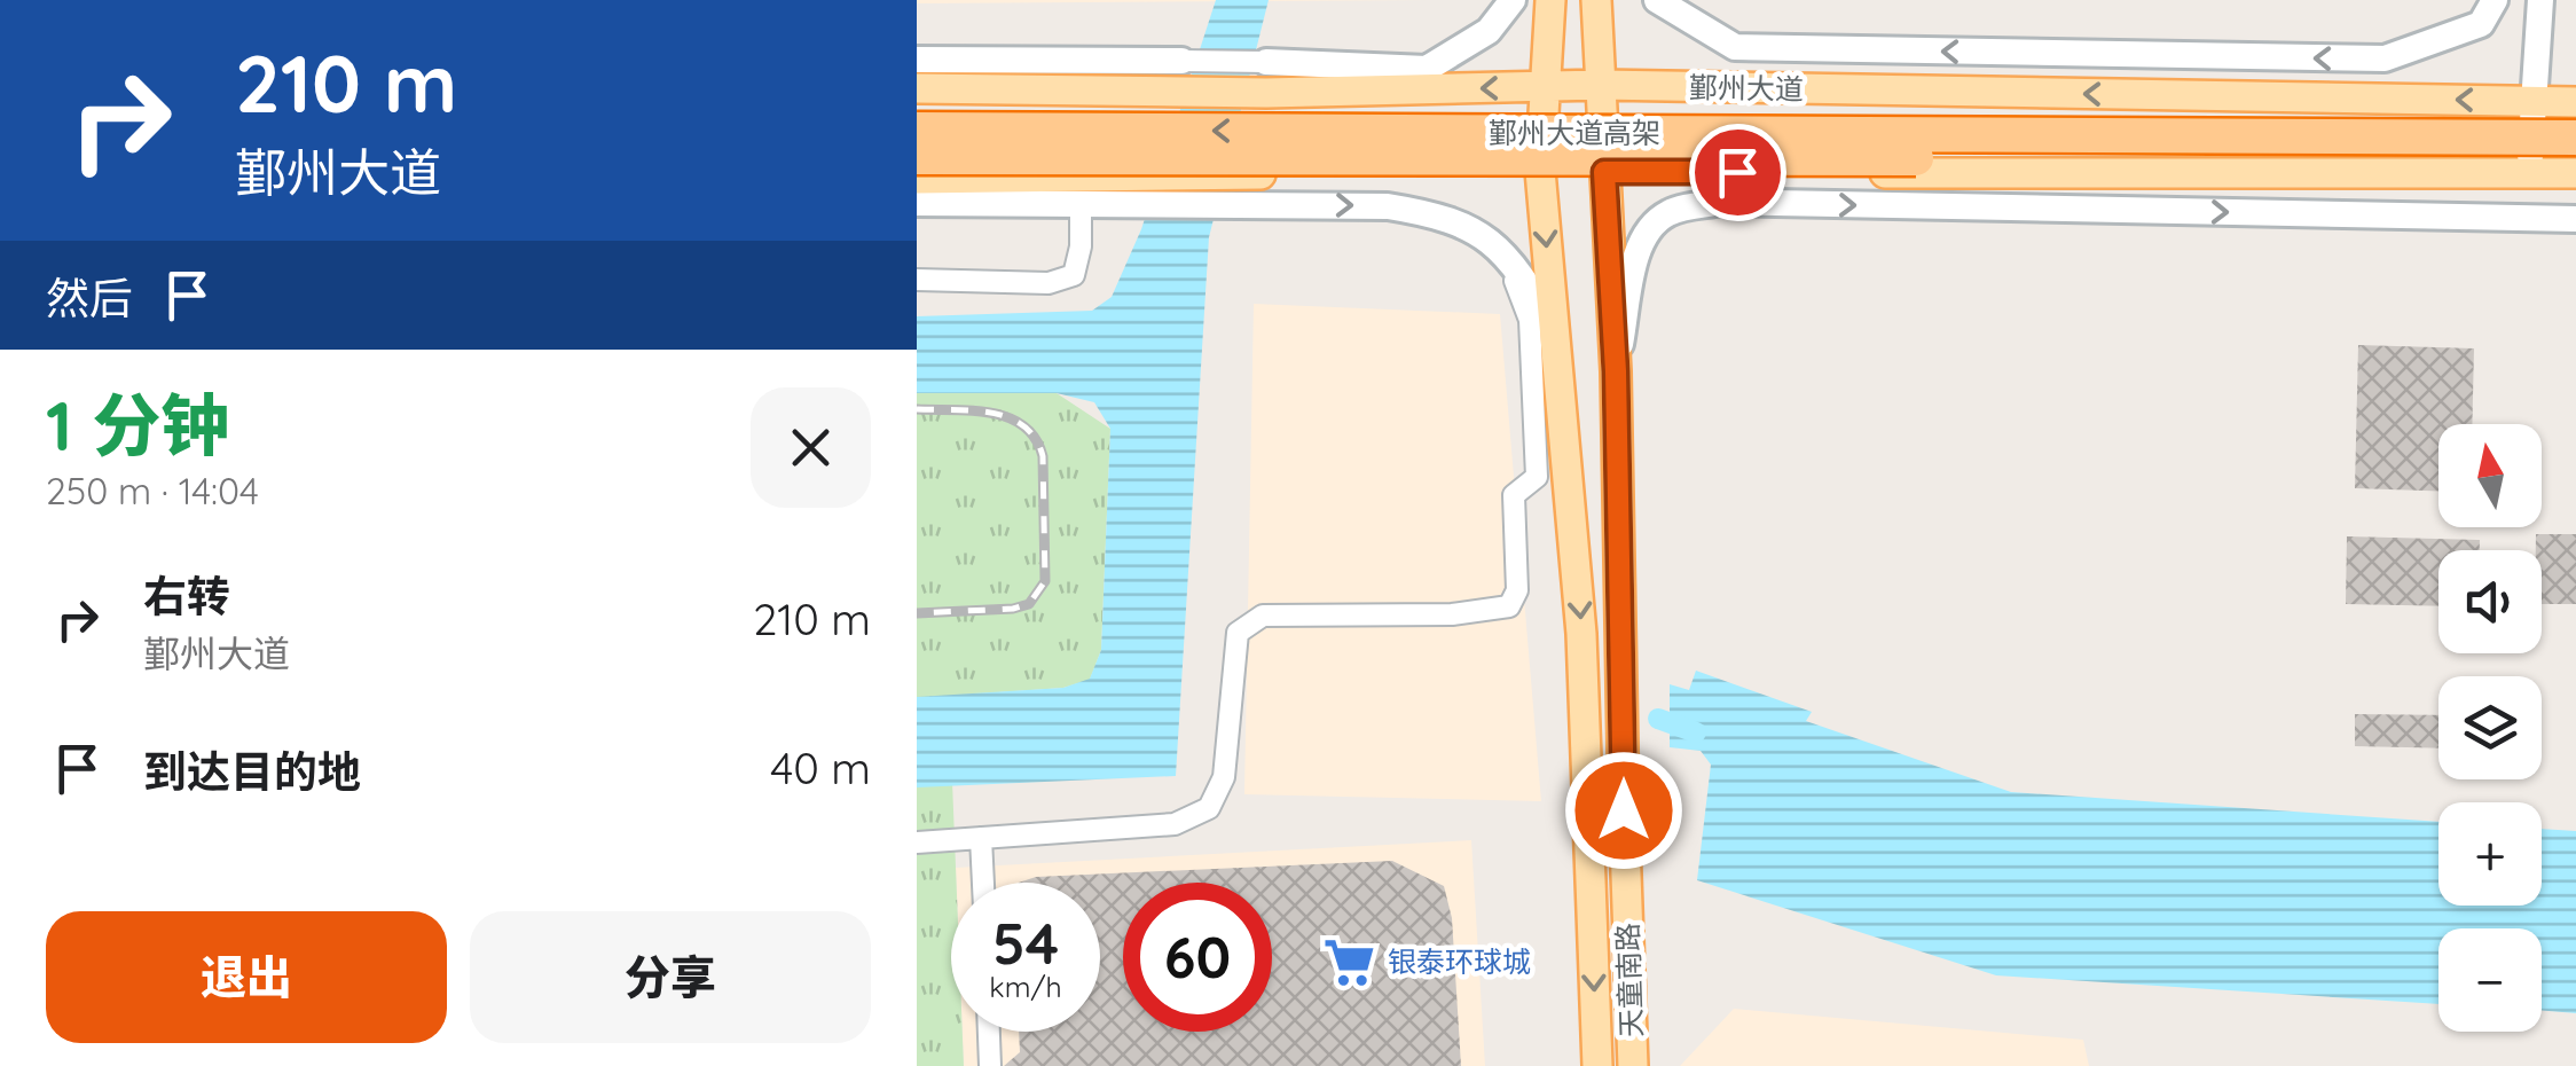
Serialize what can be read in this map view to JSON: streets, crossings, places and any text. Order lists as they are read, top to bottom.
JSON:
{
  "streets": {
    "highway": ["鄞州大道高架"],
    "main road": ["鄞州大道", "天童南路"]
  },
  "crossings": [
    ["鄞州大道", "天童南路"]
  ],
  "places": {
    "supermarket": ["银泰环球城"]
  },
  "north": "top",
  "page": {
    "turn": ["210 m", "鄞州大道"],
    "then": "然后",
    "heading": ["1 分钟", "250 m · 14:04"],
    "map_buttons": ["+", "−"],
    "list": [
      {
        "name": "右转",
        "note": "鄞州大道",
        "value": "210 m"
      },
      {
        "name": "到达目的地",
        "value": "40 m"
      }
    ],
    "speed": "54 km/h",
    "limit": "60",
    "buttons": ["退出", "分享"]
  }
}
